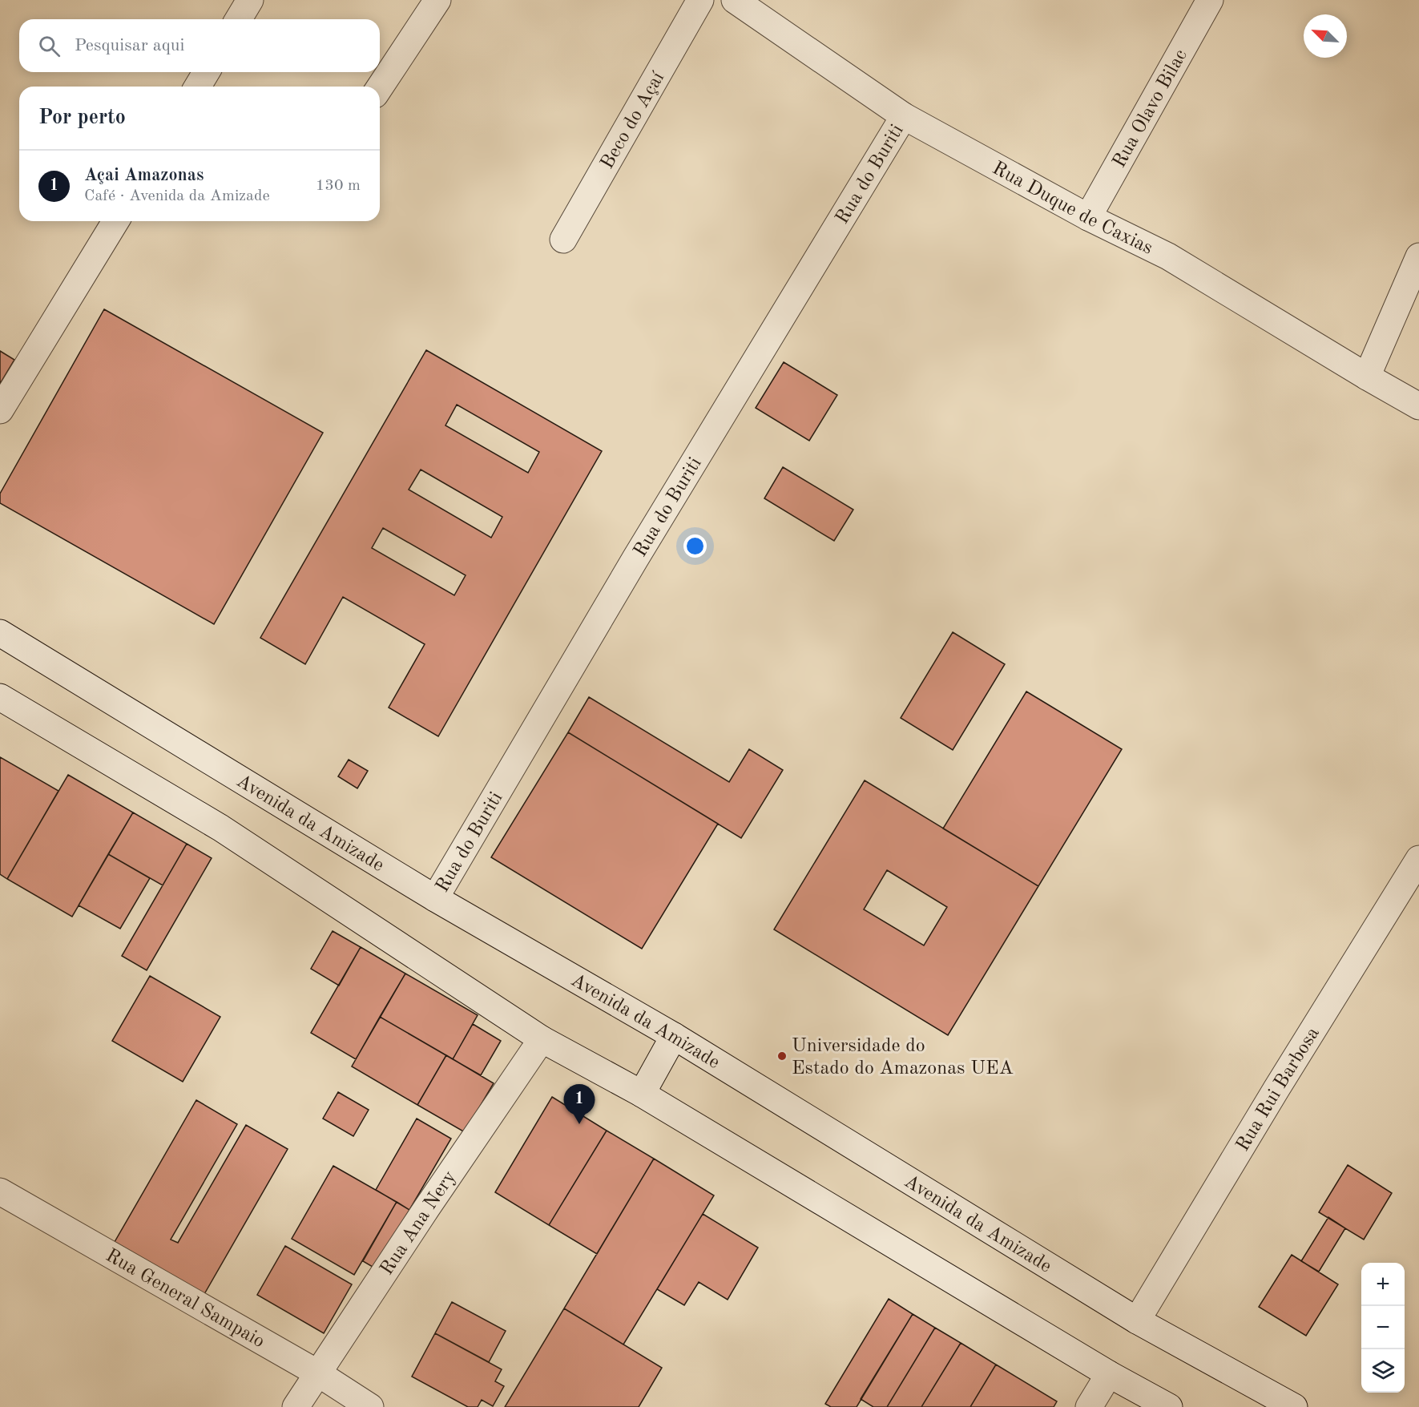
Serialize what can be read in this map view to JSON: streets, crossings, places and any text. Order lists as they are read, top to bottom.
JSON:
{
  "streets": {
    "street": [
      "Rua Olavo Bilac",
      "Beco do Açaí",
      "Rua do Buriti",
      "Rua Duque de Caxias",
      "Avenida da Amizade",
      "Rua Rui Barbosa",
      "Rua Ana Nery",
      "Rua General Sampaio"
    ]
  },
  "crossings": [
    ["Rua Olavo Bilac", "Rua Duque de Caxias"],
    ["Rua do Buriti", "Rua Duque de Caxias"],
    ["Rua do Buriti", "Avenida da Amizade"],
    ["Avenida da Amizade", "Rua Rui Barbosa"],
    ["Rua Ana Nery", "Rua General Sampaio"]
  ],
  "places": ["Universidade do Estado do Amazonas UEA"],
  "north": "top left",
  "page": {
    "search": "Pesquisar aqui",
    "heading": "Por perto",
    "list": [
      {
        "mark": "1",
        "name": "Açai Amazonas",
        "note": "Café · Avenida da Amizade",
        "value": "130 m"
      }
    ],
    "pins": "1",
    "map_buttons": ["+", "−"]
  }
}
